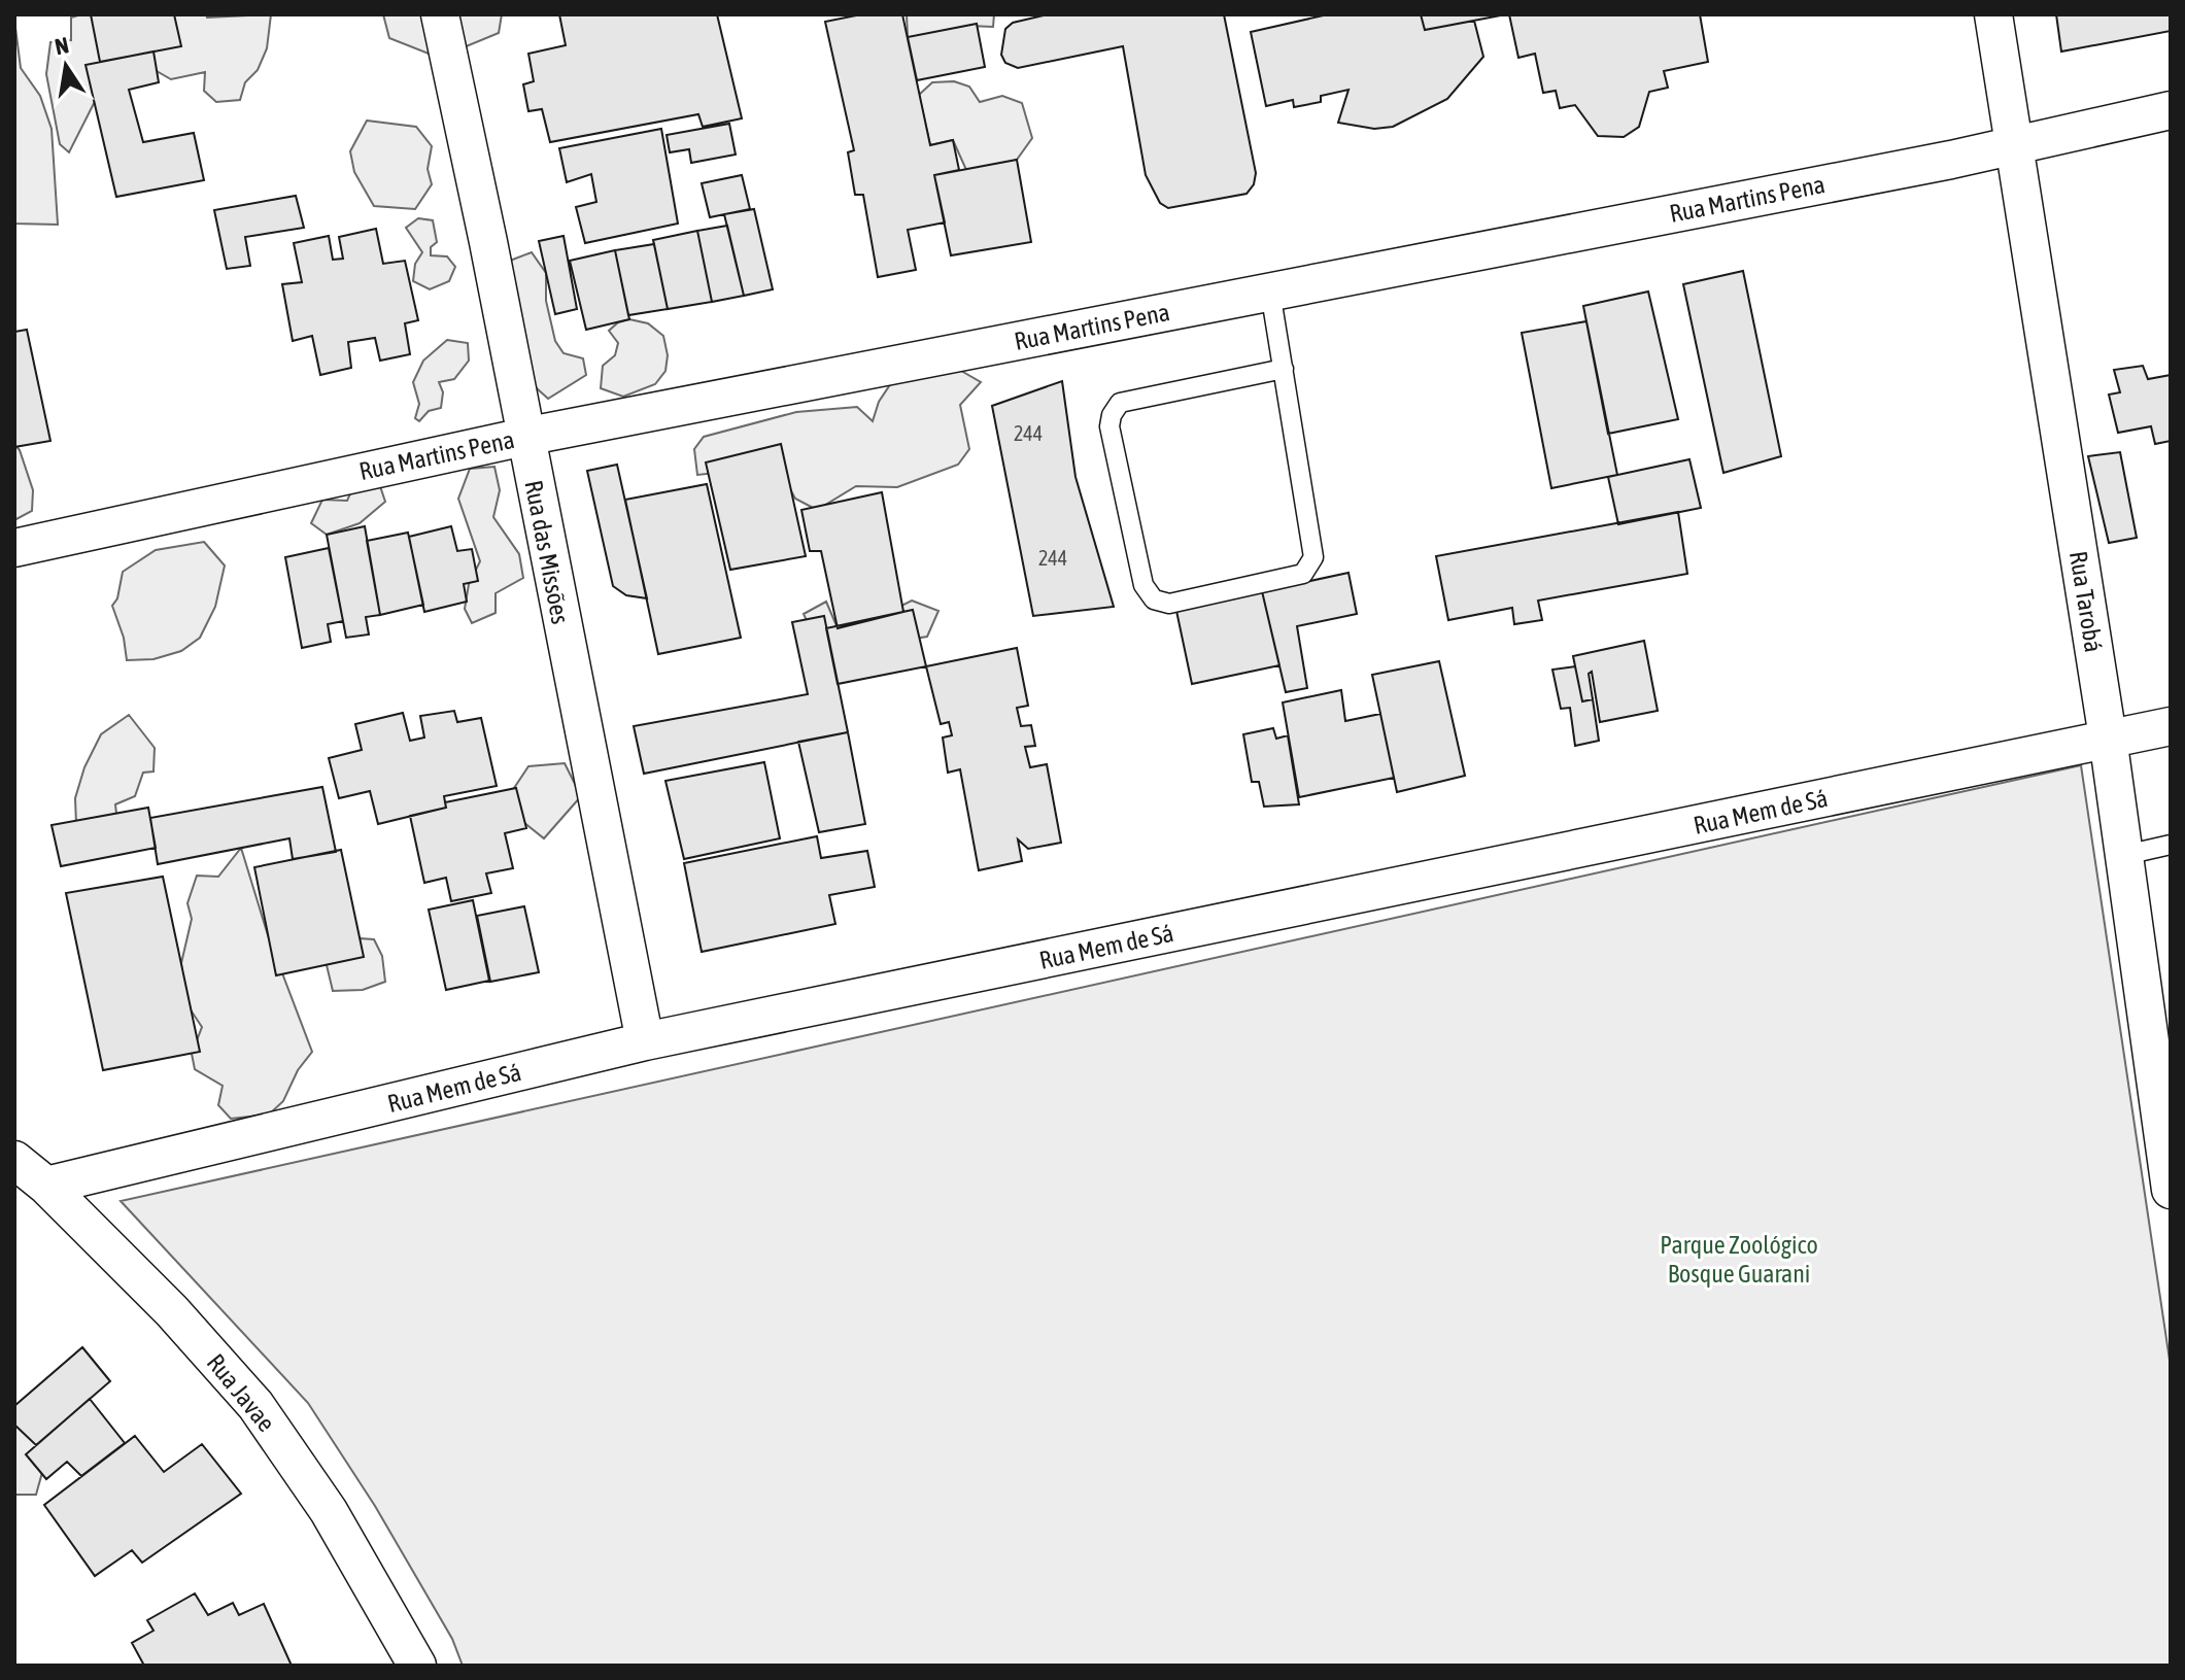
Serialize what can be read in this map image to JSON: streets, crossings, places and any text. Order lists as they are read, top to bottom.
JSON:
{
  "streets": {
    "street": [
      "Rua Martins Pena",
      "Rua das Missões",
      "Rua Tarobá",
      "Rua Mem de Sá",
      "Rua Javae"
    ]
  },
  "crossings": [
    ["Rua Martins Pena", "Rua das Missões"],
    ["Rua Martins Pena", "Rua Tarobá"],
    ["Rua das Missões", "Rua Mem de Sá"],
    ["Rua Tarobá", "Rua Mem de Sá"],
    ["Rua Mem de Sá", "Rua Javae"]
  ],
  "parks": ["Parque Zoológico Bosque Guarani"],
  "house_numbers": ["244", "244"],
  "north": "top"
}
